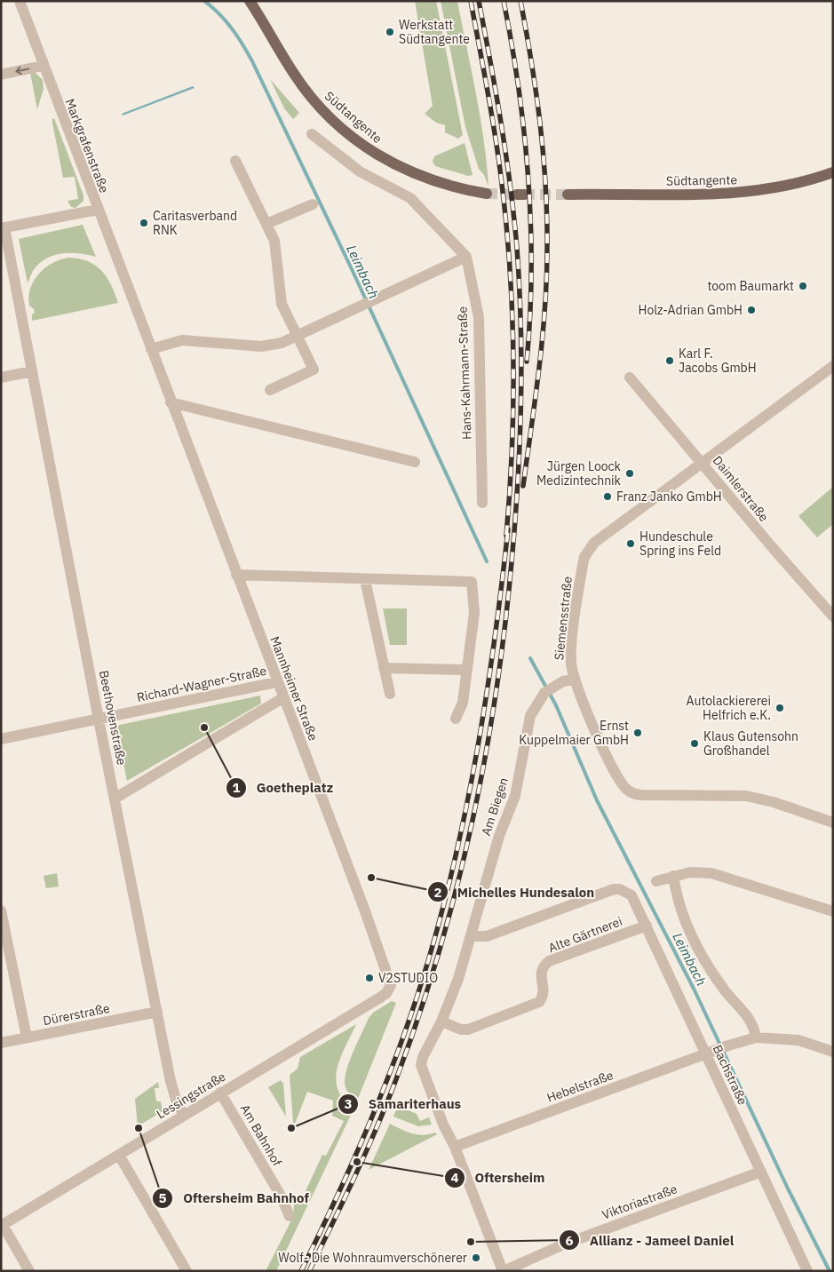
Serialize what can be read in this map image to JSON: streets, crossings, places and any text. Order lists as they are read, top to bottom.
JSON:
{
  "streets": {
    "main road": ["Südtangente"],
    "street": [
      "Markgrafenstraße",
      "Hans-Kahrmann-Straße",
      "Daimlerstraße",
      "Siemensstraße",
      "Richard-Wagner-Straße",
      "Mannheimer Straße",
      "Beethovenstraße",
      "Am Biegen",
      "Alte Gärtnerei",
      "Dürerstraße",
      "Bachstraße",
      "Hebelstraße",
      "Lessingstraße",
      "Am Bahnhof",
      "Viktoriastraße"
    ]
  },
  "crossings": [
    ["Markgrafenstraße", "Mannheimer Straße"],
    ["Daimlerstraße", "Siemensstraße"],
    ["Siemensstraße", "Am Biegen"],
    ["Richard-Wagner-Straße", "Mannheimer Straße"],
    ["Richard-Wagner-Straße", "Beethovenstraße"],
    ["Mannheimer Straße", "Lessingstraße"],
    ["Beethovenstraße", "Dürerstraße"],
    ["Beethovenstraße", "Lessingstraße"],
    ["Am Biegen", "Alte Gärtnerei"],
    ["Am Biegen", "Bachstraße"],
    ["Am Biegen", "Hebelstraße"],
    ["Alte Gärtnerei", "Bachstraße"],
    ["Bachstraße", "Hebelstraße"],
    ["Bachstraße", "Viktoriastraße"],
    ["Lessingstraße", "Am Bahnhof"]
  ],
  "water": ["Leimbach"],
  "places": [
    "Werkstatt Südtangente",
    "Caritasverband RNK",
    "toom Baumarkt",
    "Holz-Adrian GmbH",
    "Karl F. Jacobs GmbH",
    "Jürgen Loock Medizintechnik",
    "Franz Janko GmbH",
    "Hundeschule Spring ins Feld",
    "Autolackiererei Helfrich e.K.",
    "Goetheplatz",
    "Ernst Kuppelmaier GmbH",
    "Klaus Gutensohn Großhandel",
    "Michelles Hundesalon",
    "V2STUDIO",
    "Oftersheim Bahnhof",
    "Samariterhaus",
    "Oftersheim",
    "Allianz - Jameel Daniel",
    "Wolf- Die Wohnraumverschönerer"
  ]
}
